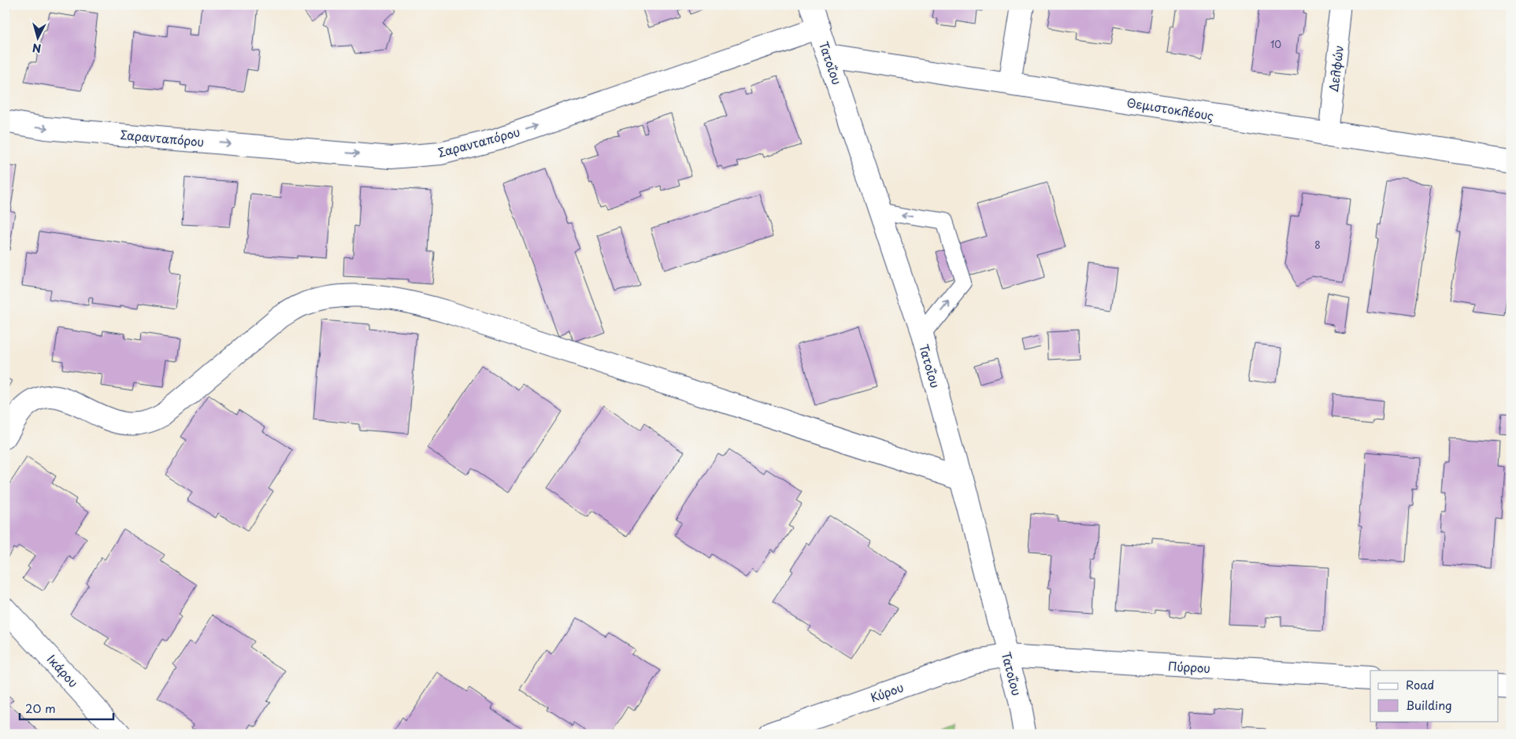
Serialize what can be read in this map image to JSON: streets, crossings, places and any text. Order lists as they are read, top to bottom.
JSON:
{
  "streets": {
    "street": [
      "Τατοΐου",
      "Δελφών",
      "Θεμιστοκλέους",
      "Σαρανταπόρου",
      "Πύρρου",
      "Ικάρου",
      "Κύρου"
    ]
  },
  "crossings": [
    ["Τατοΐου", "Θεμιστοκλέους"],
    ["Τατοΐου", "Σαρανταπόρου"],
    ["Τατοΐου", "Πύρρου"],
    ["Τατοΐου", "Κύρου"],
    ["Δελφών", "Θεμιστοκλέους"],
    ["Πύρρου", "Κύρου"]
  ],
  "one_way": ["Σαρανταπόρου"],
  "house_numbers": ["10", "8"],
  "legend": ["Road", "Building"],
  "scale_bar": "20 m",
  "north": "bottom"
}
